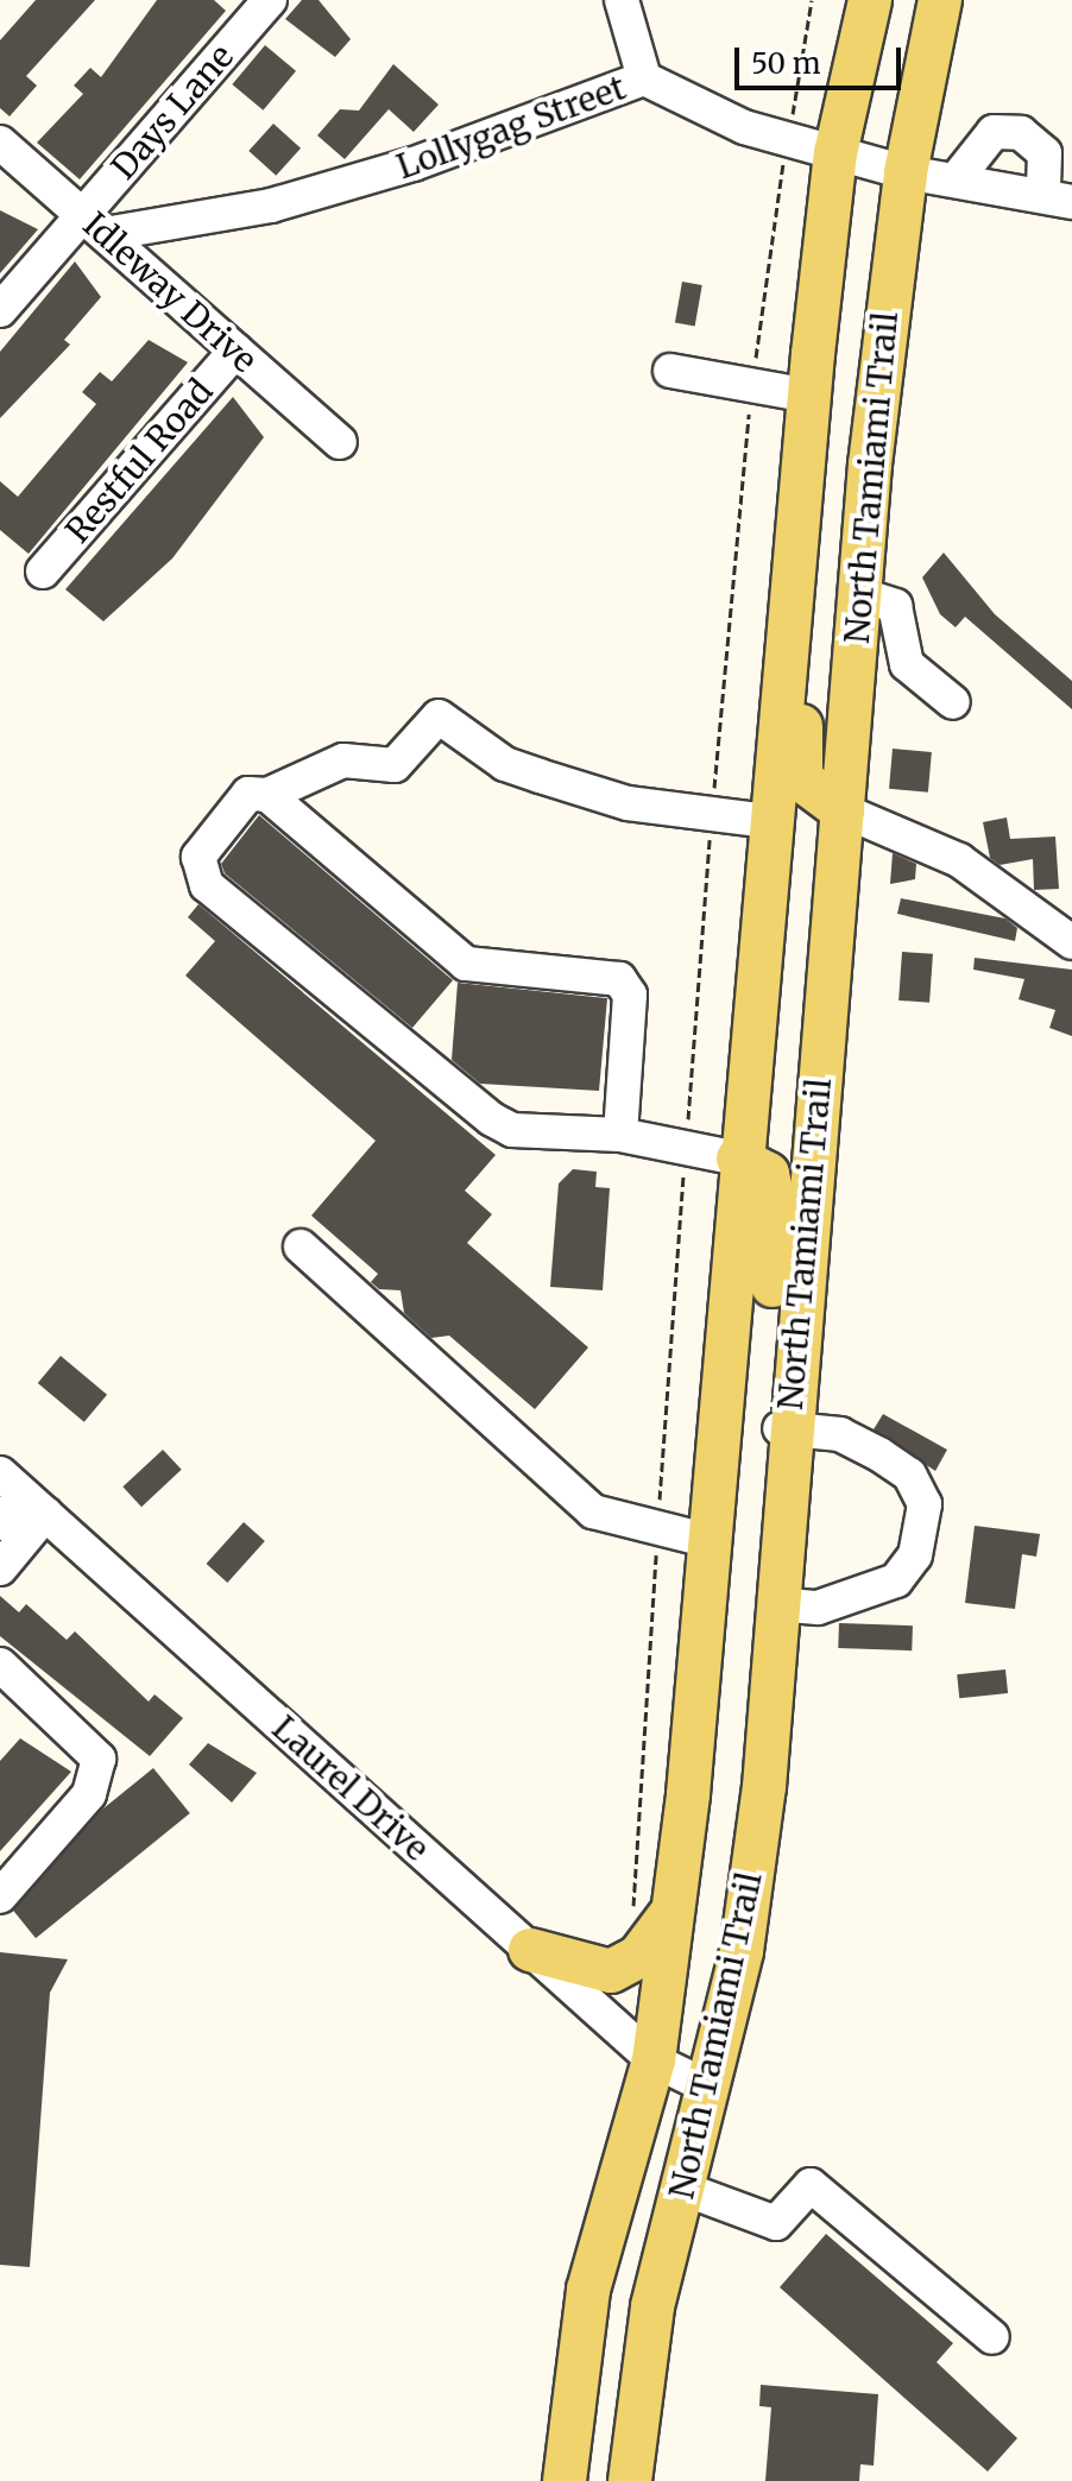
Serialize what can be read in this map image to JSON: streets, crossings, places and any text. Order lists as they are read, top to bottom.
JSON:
{
  "streets": {
    "main road": ["North Tamiami Trail"],
    "street": [
      "Days Lane",
      "Lollygag Street",
      "Idleway Drive",
      "Restful Road",
      "Laurel Drive"
    ]
  },
  "crossings": [
    ["Days Lane", "Lollygag Street"],
    ["Days Lane", "Idleway Drive"],
    ["Lollygag Street", "Idleway Drive"],
    ["Lollygag Street", "North Tamiami Trail"],
    ["Idleway Drive", "Restful Road"],
    ["North Tamiami Trail", "Laurel Drive"]
  ],
  "scale_bar": "50 m"
}
